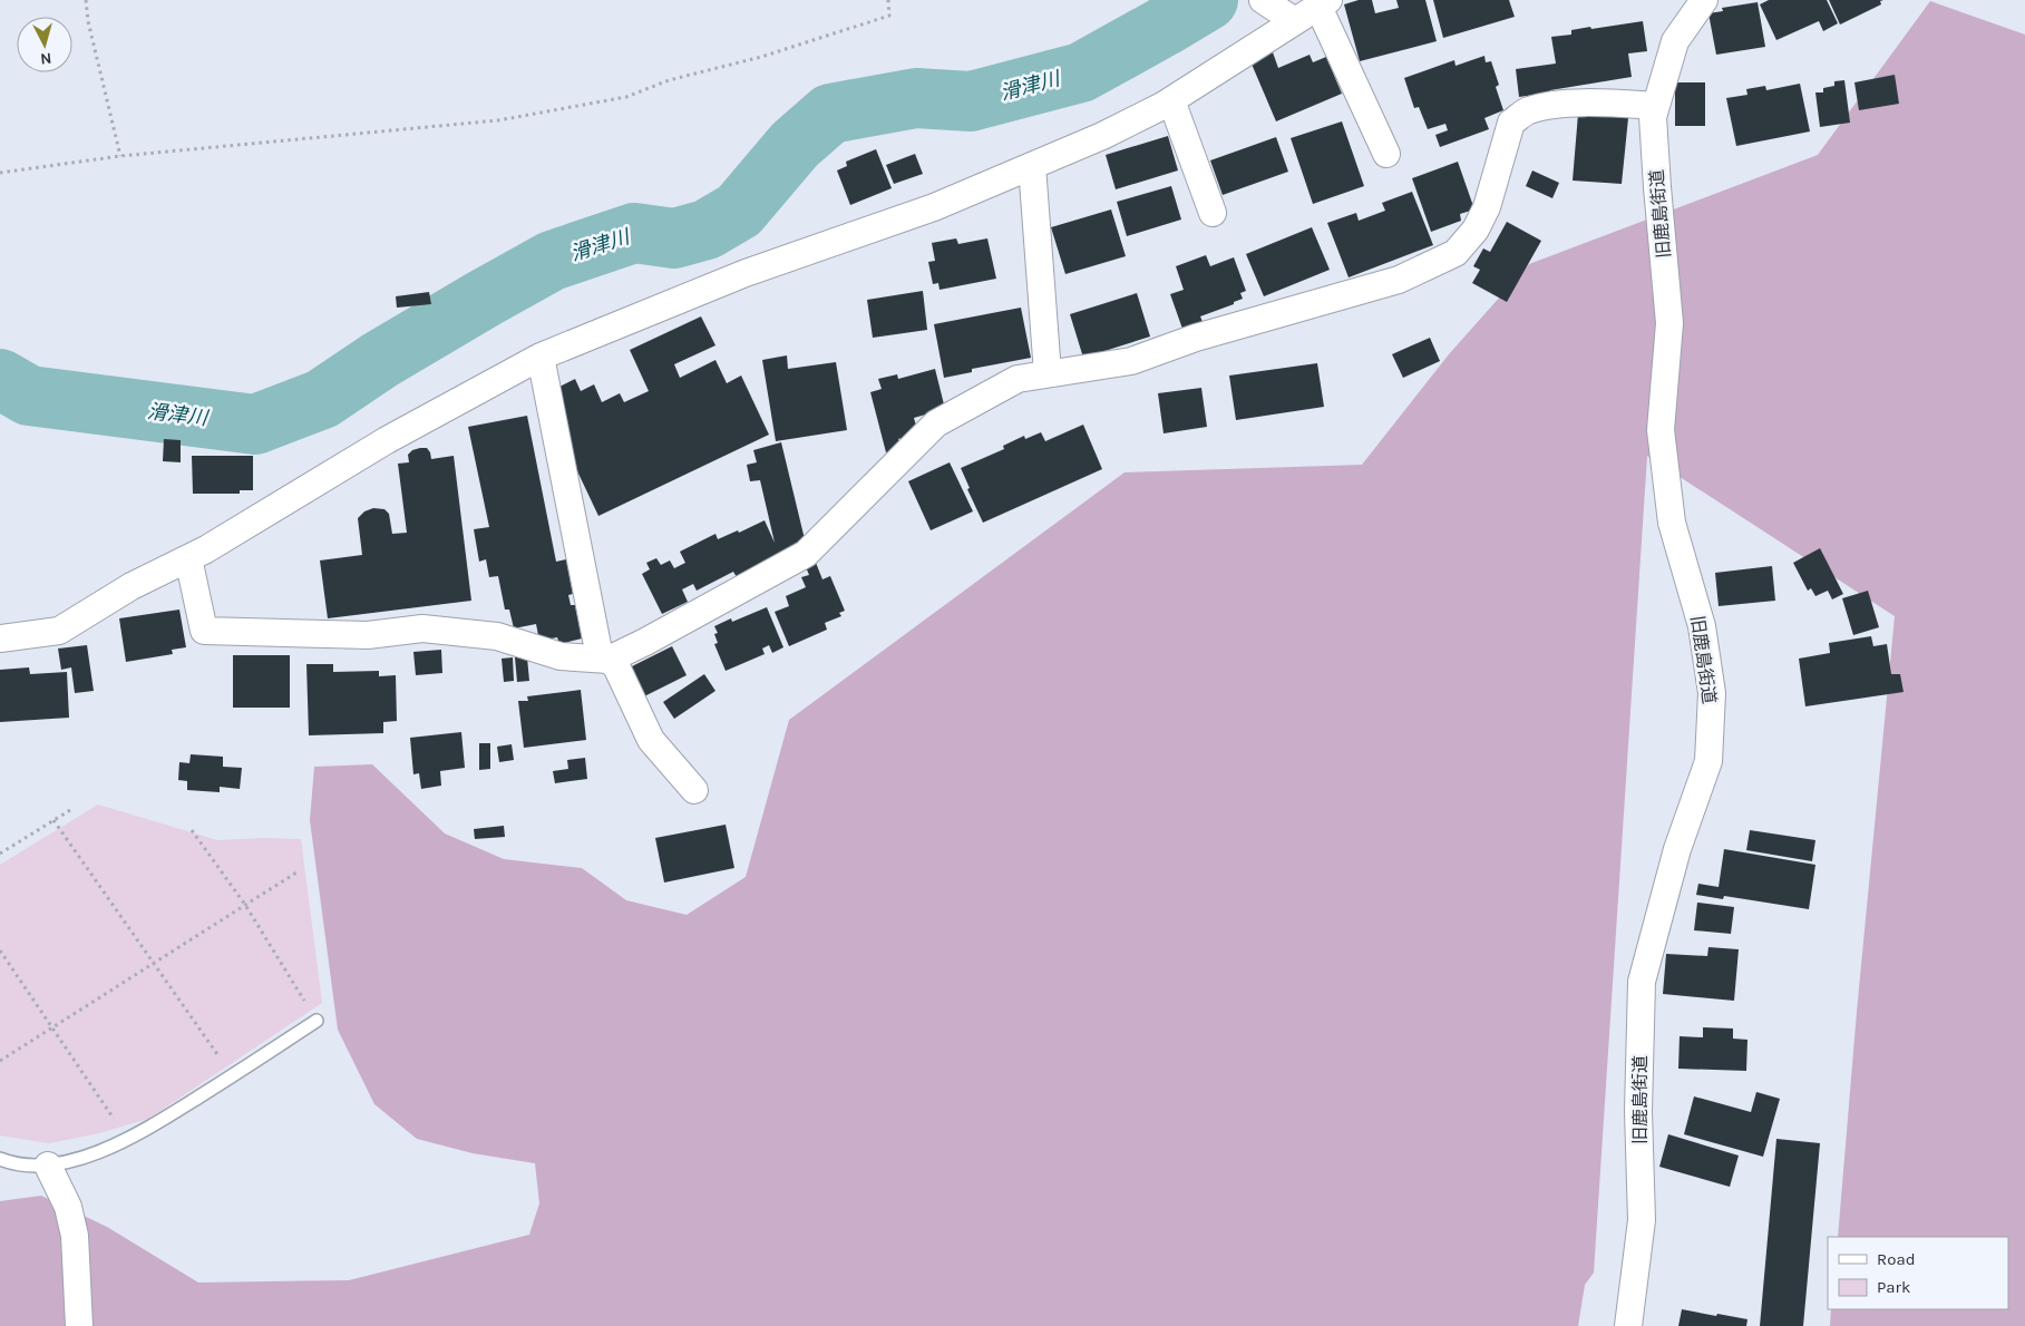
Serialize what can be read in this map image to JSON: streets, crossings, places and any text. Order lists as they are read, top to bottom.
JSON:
{
  "streets": {
    "street": ["旧鹿島街道"]
  },
  "water": ["滑津川"],
  "legend": ["Road", "Park"],
  "north": "bottom"
}
